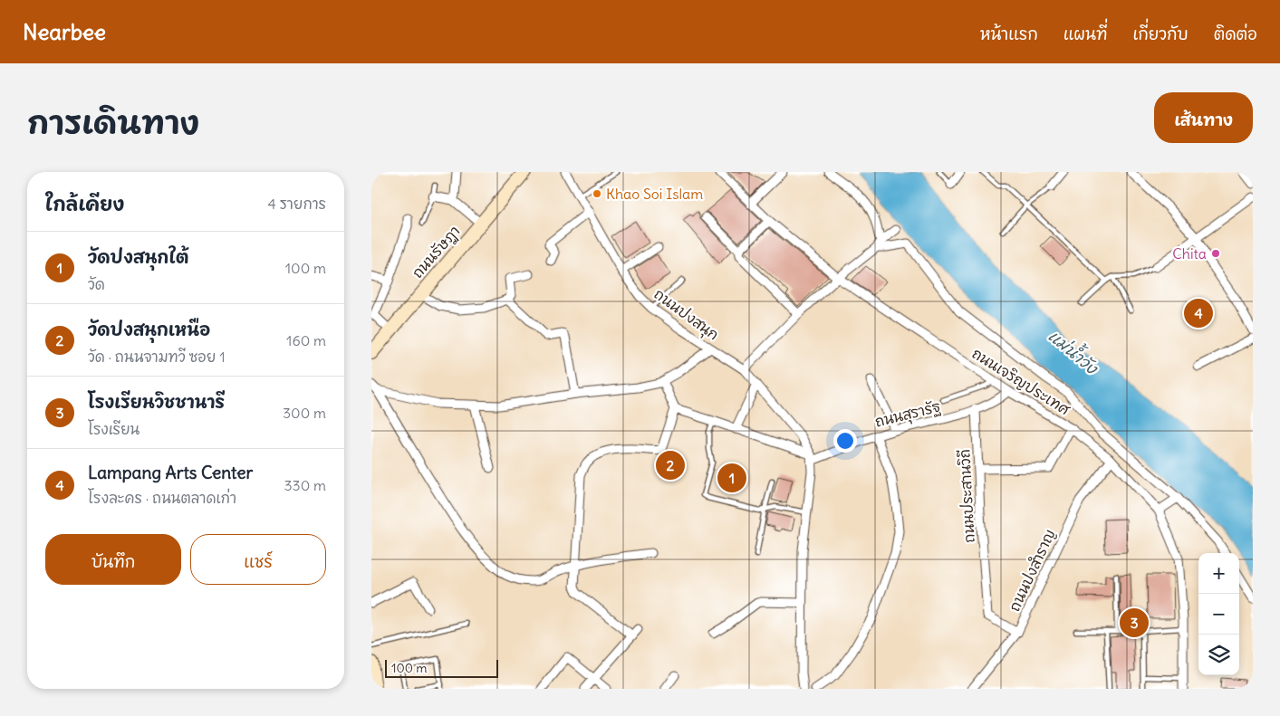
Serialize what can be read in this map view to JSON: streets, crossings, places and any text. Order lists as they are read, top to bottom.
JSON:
{
  "streets": {
    "street": [
      "ถนนรัษฎา",
      "ถนนปงสนุก",
      "ถนนเจริญประเทศ",
      "ถนนสุรารัฐ",
      "ถนนประสานวิถี",
      "ถนนปงสำราญ"
    ]
  },
  "crossings": [
    ["ถนนปงสนุก", "ถนนสุรารัฐ"],
    ["ถนนเจริญประเทศ", "ถนนสุรารัฐ"],
    ["ถนนเจริญประเทศ", "ถนนปงสำราญ"],
    ["ถนนสุรารัฐ", "ถนนประสานวิถี"],
    ["ถนนประสานวิถี", "ถนนปงสำราญ"]
  ],
  "water": ["แม่น้ำวัง"],
  "places": ["Khao Soi Islam", "Chita"],
  "scale_bar": "100 m",
  "page": {
    "header": "Nearbee",
    "nav": [
      "หน้าแรก",
      "แผนที่",
      "เกี่ยวกับ",
      "ติดต่อ"
    ],
    "title": "การเดินทาง",
    "buttons": [
      "เส้นทาง",
      ["บันทึก", "แชร์"]
    ],
    "heading": ["ใกล้เคียง", "4 รายการ"],
    "list": [
      {
        "mark": "1",
        "name": "วัดปงสนุกใต้",
        "note": "วัด",
        "value": "100 m"
      },
      {
        "mark": "2",
        "name": "วัดปงสนุกเหนือ",
        "note": "วัด · ถนนจามทวี ซอย 1",
        "value": "160 m"
      },
      {
        "mark": "3",
        "name": "โรงเรียนวิชชานารี",
        "note": "โรงเรียน",
        "value": "300 m"
      },
      {
        "mark": "4",
        "name": "Lampang Arts Center",
        "note": "โรงละคร · ถนนตลาดเก่า",
        "value": "330 m"
      }
    ],
    "pins": [
      "4",
      "2",
      "1",
      "3"
    ],
    "map_buttons": ["+", "−"],
    "scale": "100 m"
  }
}
